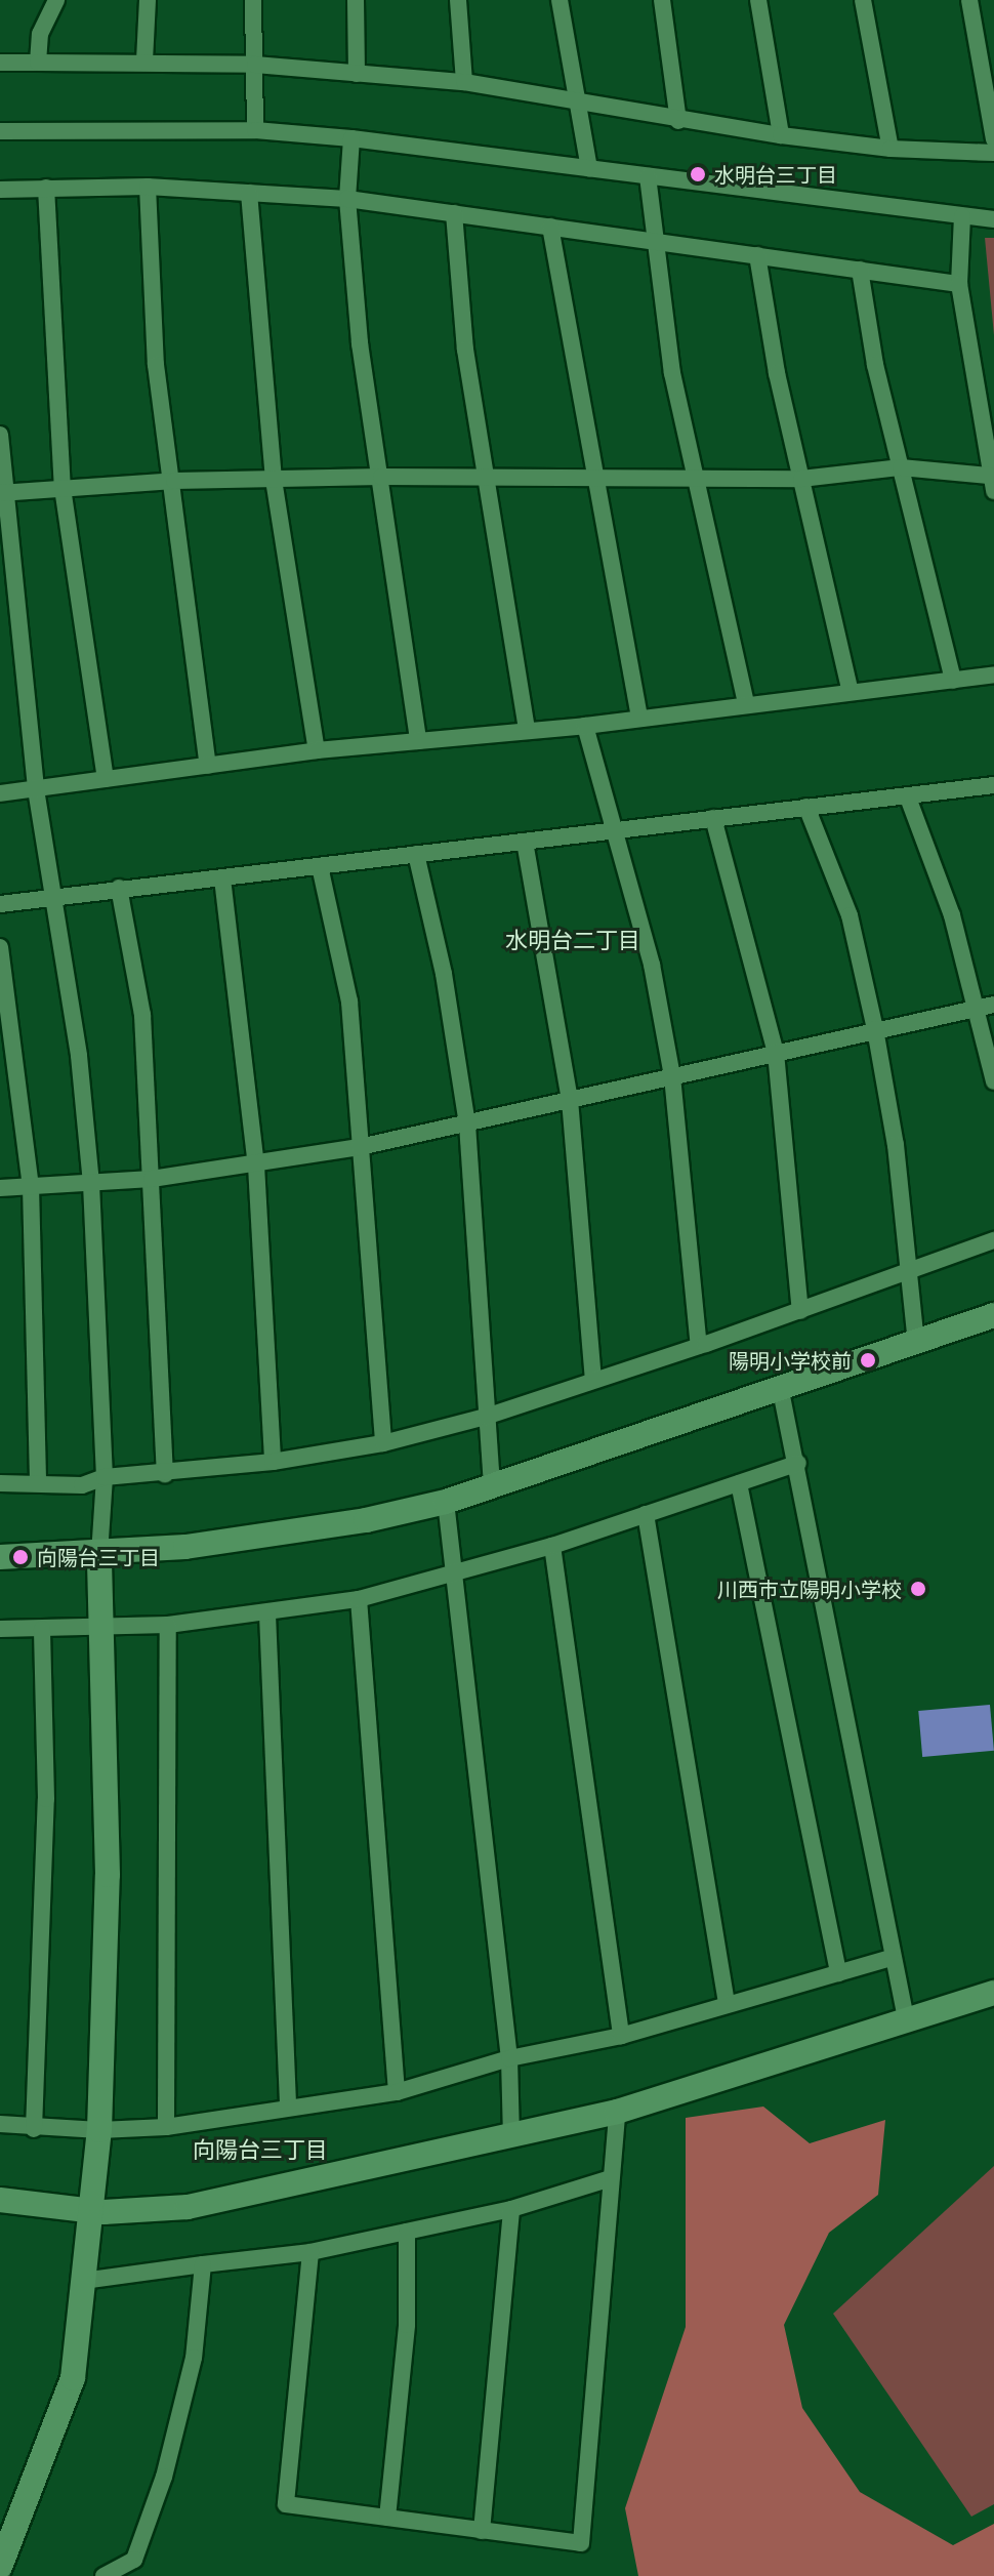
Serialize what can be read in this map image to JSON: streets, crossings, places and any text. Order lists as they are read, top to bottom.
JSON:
{
  "districts": ["水明台二丁目", "向陽台三丁目"],
  "places": [
    "水明台三丁目",
    "陽明小学校前",
    "向陽台三丁目",
    "川西市立陽明小学校"
  ]
}
